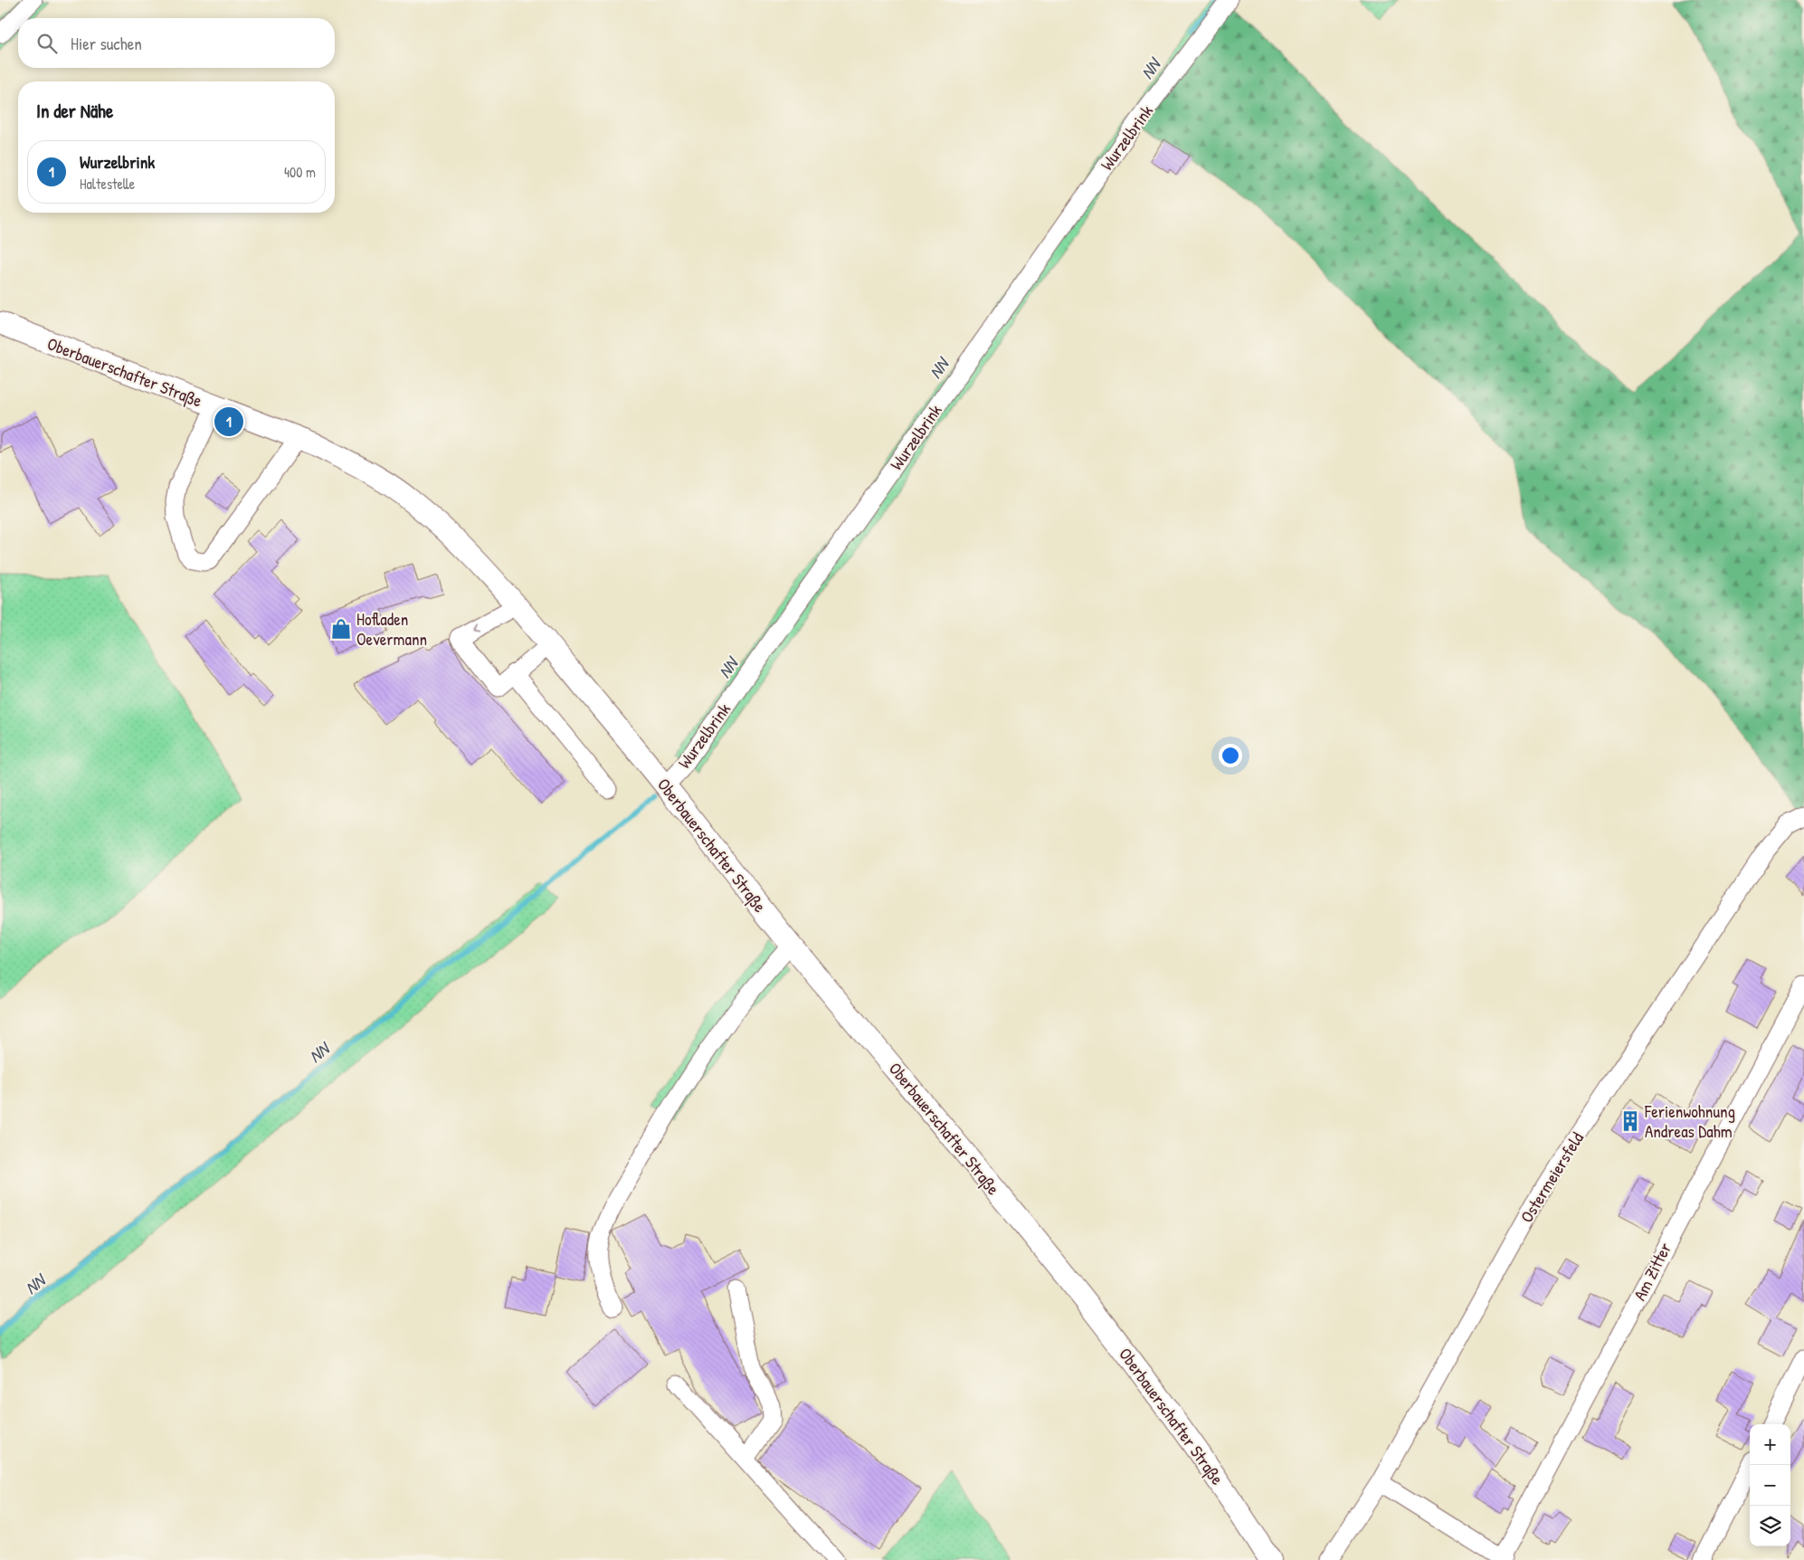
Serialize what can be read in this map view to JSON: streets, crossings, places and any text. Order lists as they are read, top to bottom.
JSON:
{
  "streets": {
    "main road": ["Oberbauerschafter Straße"],
    "street": ["Wurzelbrink", "Ostermeiersfeld", "Am Zitter"]
  },
  "crossings": [
    ["Wurzelbrink", "Oberbauerschafter Straße"]
  ],
  "water": ["NN"],
  "places": {
    "shop": ["Hofladen Oevermann"],
    "building": ["Ferienwohnung Andreas Dahm"]
  },
  "page": {
    "search": "Hier suchen",
    "heading": "In der Nähe",
    "list": [
      {
        "mark": "1",
        "name": "Wurzelbrink",
        "note": "Haltestelle",
        "value": "400 m"
      }
    ],
    "pins": "1",
    "map_buttons": ["+", "−"]
  }
}
